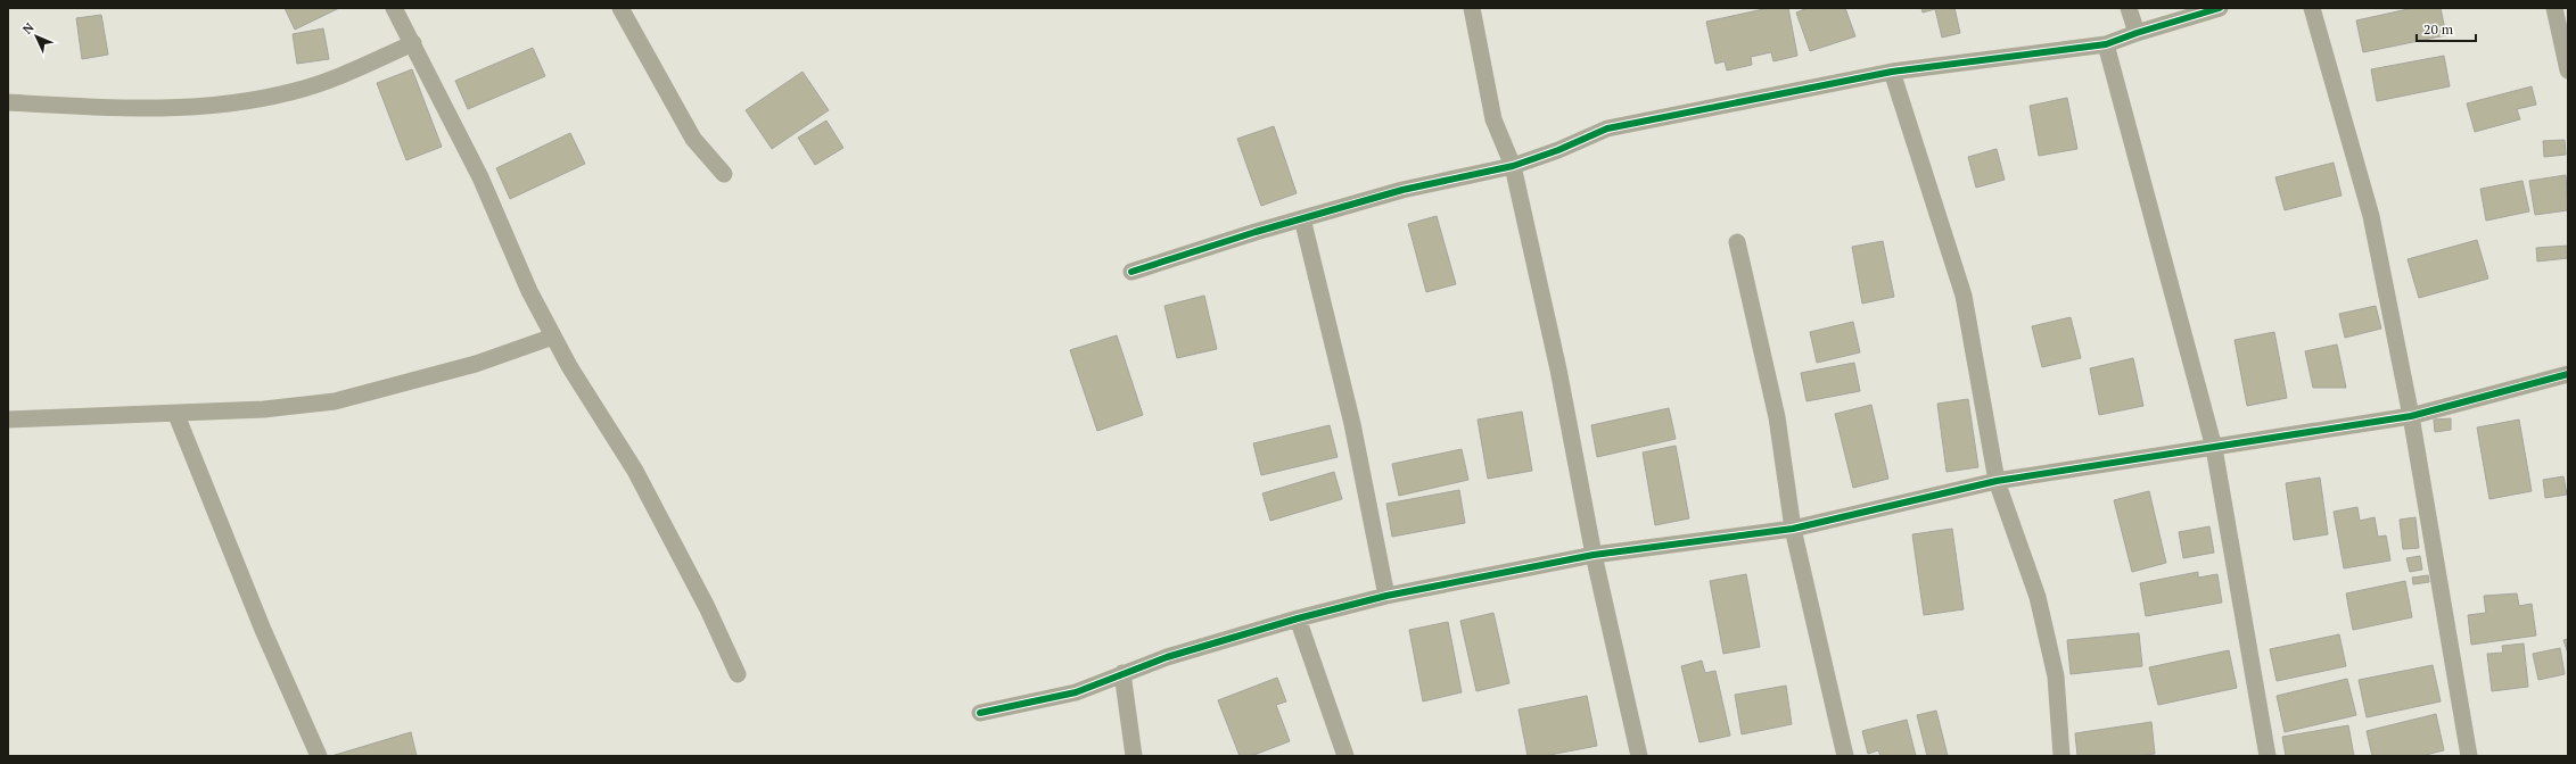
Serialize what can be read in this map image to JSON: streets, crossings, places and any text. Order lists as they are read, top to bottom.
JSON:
{
  "scale_bar": "20 m",
  "north": "top left"
}
